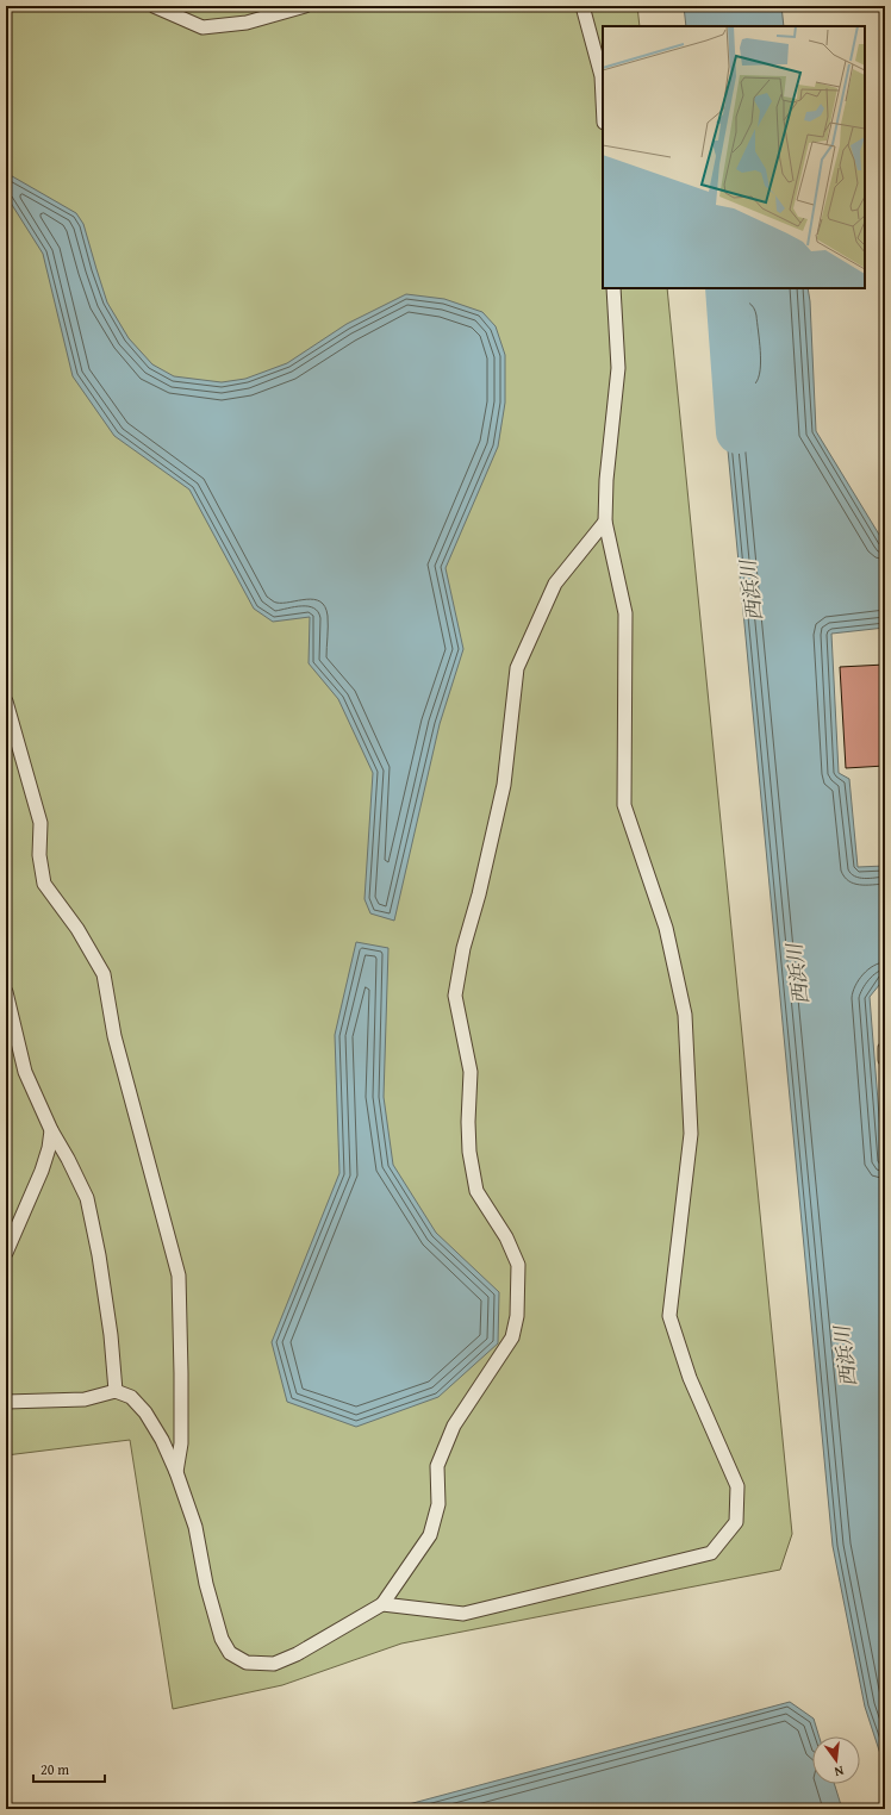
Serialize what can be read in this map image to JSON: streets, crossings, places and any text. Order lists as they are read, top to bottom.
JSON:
{
  "water": ["西浜川"],
  "scale_bar": "20 m",
  "north": "bottom"
}
